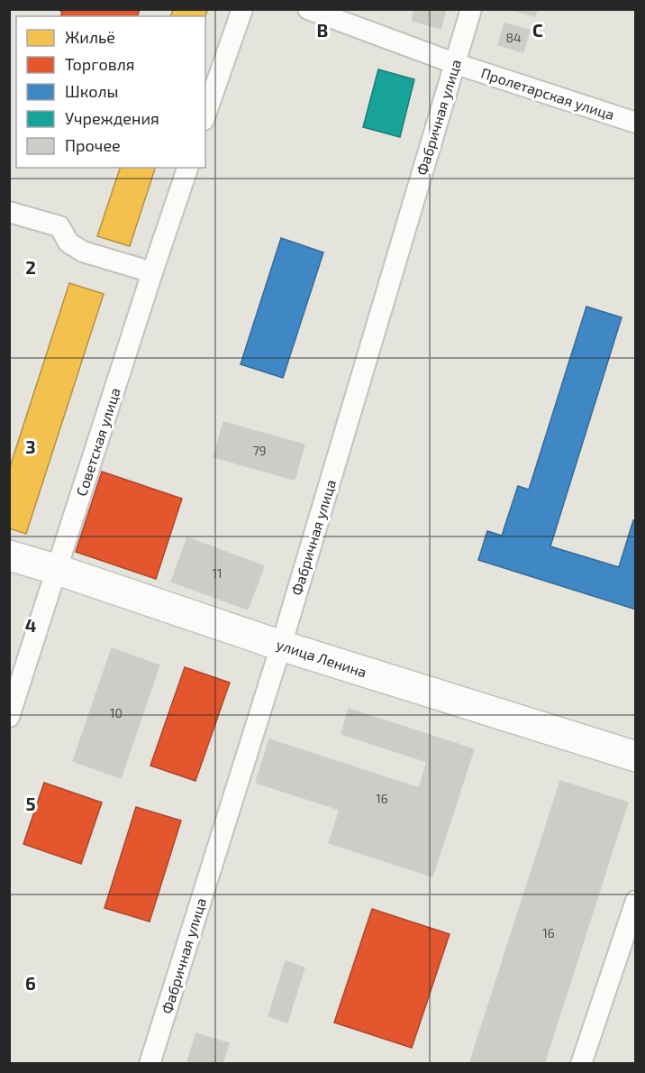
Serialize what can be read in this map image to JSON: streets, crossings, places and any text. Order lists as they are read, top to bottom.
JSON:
{
  "streets": {
    "street": [
      "Пролетарская улица",
      "Фабричная улица",
      "Советская улица",
      "улица Ленина"
    ]
  },
  "crossings": [
    ["Пролетарская улица", "Фабричная улица"],
    ["Фабричная улица", "улица Ленина"],
    ["Советская улица", "улица Ленина"]
  ],
  "house_numbers": [
    "84",
    "79",
    "11",
    "10",
    "16",
    "16"
  ],
  "legend": [
    "Жильё",
    "Торговля",
    "Школы",
    "Учреждения",
    "Прочее"
  ],
  "grid": {
    "columns": ["B", "C"],
    "rows": [
      "2",
      "3",
      "4",
      "5",
      "6"
    ]
  }
}
